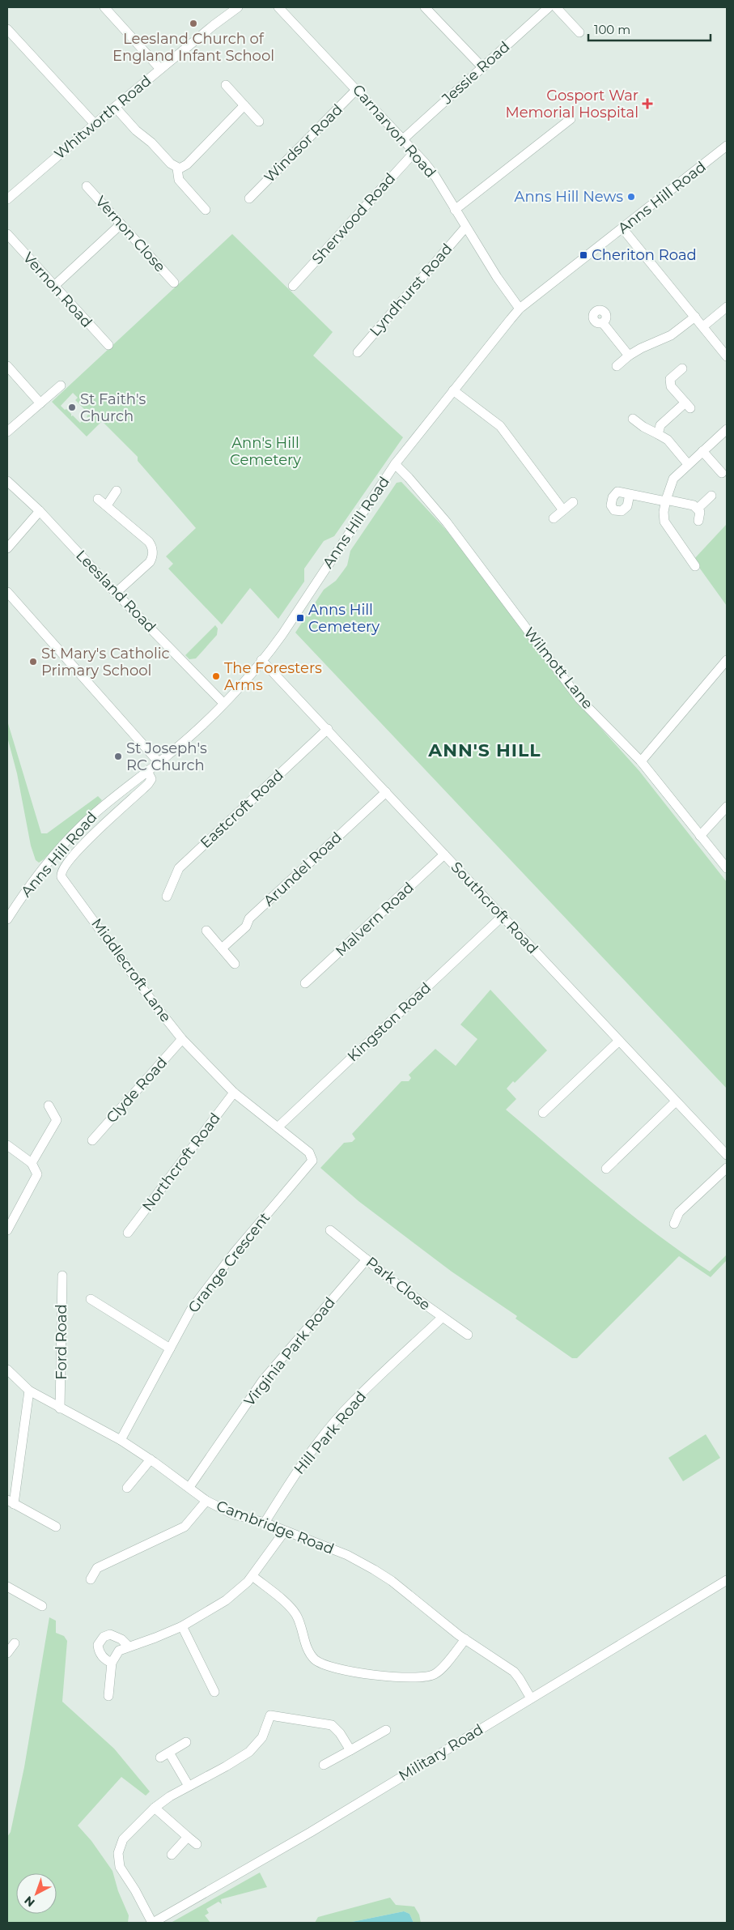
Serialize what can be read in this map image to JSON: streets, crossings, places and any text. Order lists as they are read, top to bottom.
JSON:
{
  "streets": {
    "street": [
      "Jessie Road",
      "Whitworth Road",
      "Carnarvon Road",
      "Windsor Road",
      "Anns Hill Road",
      "Sherwood Road",
      "Vernon Close",
      "Vernon Road",
      "Lyndhurst Road",
      "Leesland Road",
      "Wilmott Lane",
      "Eastcroft Road",
      "Arundel Road",
      "Southcroft Road",
      "Malvern Road",
      "Middlecroft Lane",
      "Kingston Road",
      "Clyde Road",
      "Northcroft Road",
      "Grange Crescent",
      "Park Close",
      "Ford Road",
      "Virginia Park Road",
      "Hill Park Road",
      "Cambridge Road",
      "Military Road"
    ]
  },
  "crossings": [
    ["Jessie Road", "Carnarvon Road"],
    ["Carnarvon Road", "Windsor Road"],
    ["Carnarvon Road", "Anns Hill Road"],
    ["Carnarvon Road", "Sherwood Road"],
    ["Carnarvon Road", "Lyndhurst Road"],
    ["Anns Hill Road", "Leesland Road"],
    ["Anns Hill Road", "Wilmott Lane"],
    ["Anns Hill Road", "Southcroft Road"],
    ["Anns Hill Road", "Middlecroft Lane"],
    ["Eastcroft Road", "Southcroft Road"],
    ["Arundel Road", "Southcroft Road"],
    ["Southcroft Road", "Malvern Road"],
    ["Southcroft Road", "Kingston Road"],
    ["Middlecroft Lane", "Kingston Road"],
    ["Middlecroft Lane", "Clyde Road"],
    ["Middlecroft Lane", "Northcroft Road"],
    ["Middlecroft Lane", "Grange Crescent"],
    ["Grange Crescent", "Cambridge Road"],
    ["Park Close", "Virginia Park Road"],
    ["Park Close", "Hill Park Road"],
    ["Ford Road", "Cambridge Road"],
    ["Virginia Park Road", "Cambridge Road"],
    ["Hill Park Road", "Cambridge Road"],
    ["Cambridge Road", "Military Road"]
  ],
  "districts": ["ANN'S HILL"],
  "parks": ["Ann's Hill Cemetery"],
  "places": {
    "other": [
      "Leesland Church of England Infant School",
      "Anns Hill News",
      "St Faith's Church",
      "St Mary's Catholic Primary School",
      "The Foresters Arms",
      "St Joseph's RC Church"
    ],
    "health": ["Gosport War Memorial Hospital"],
    "transit": ["Cheriton Road", "Anns Hill Cemetery"]
  },
  "scale_bar": "100 m",
  "north": "bottom left"
}
